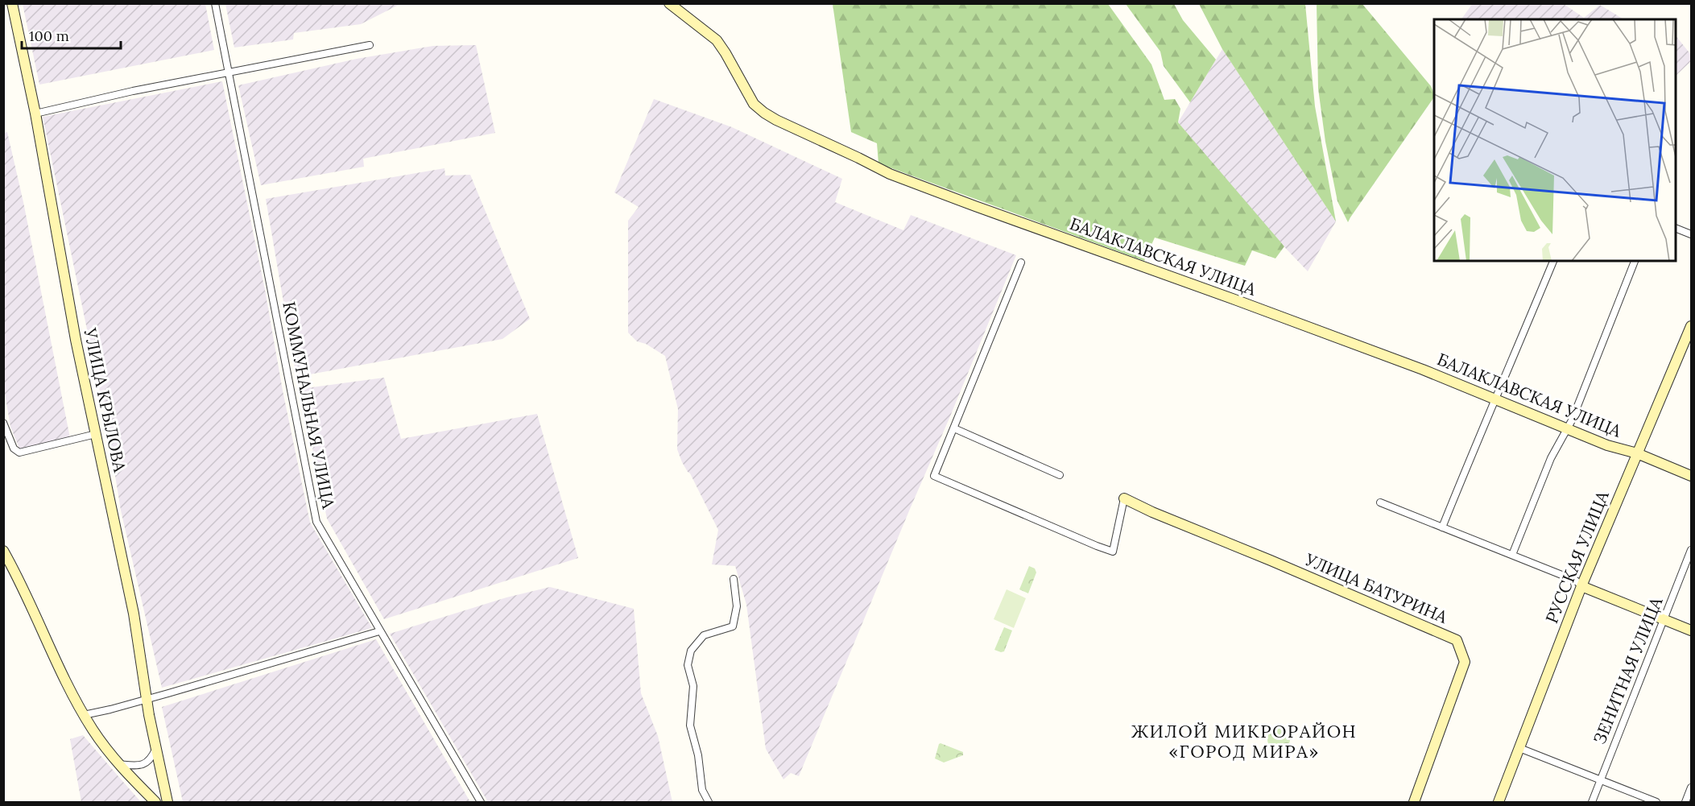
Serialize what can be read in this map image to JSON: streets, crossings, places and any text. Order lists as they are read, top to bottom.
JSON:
{
  "streets": {
    "main road": [
      "БАЛАКЛАВСКАЯ УЛИЦА",
      "УЛИЦА КРЫЛОВА",
      "РУССКАЯ УЛИЦА",
      "УЛИЦА БАТУРИНА"
    ],
    "street": ["КОММУНАЛЬНАЯ УЛИЦА", "ЗЕНИТНАЯ УЛИЦА"]
  },
  "crossings": [
    ["БАЛАКЛАВСКАЯ УЛИЦА", "РУССКАЯ УЛИЦА"]
  ],
  "districts": ["ЖИЛОЙ МИКРОРАЙОН «ГОРОД МИРА»"],
  "scale_bar": "100 m"
}
